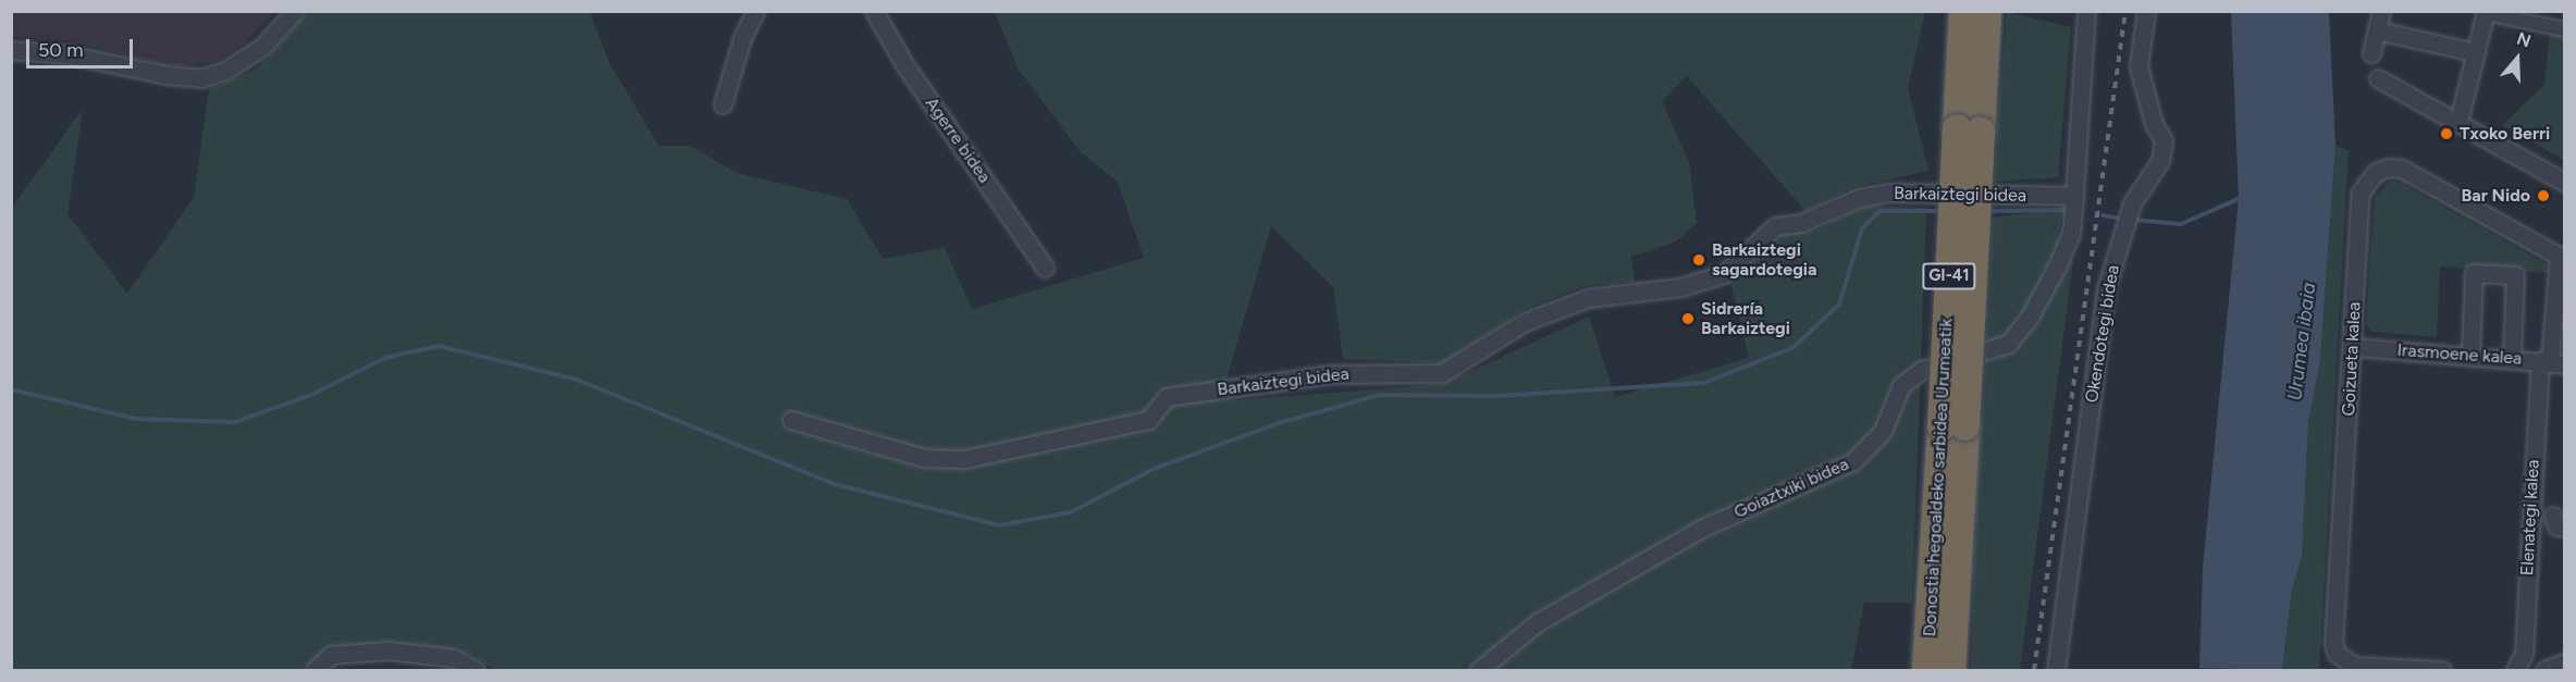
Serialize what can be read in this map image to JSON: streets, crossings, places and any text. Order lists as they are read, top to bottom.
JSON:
{
  "streets": {
    "highway": ["GI-41", "Donostia hegoaldeko sarbidea Urumeatik"],
    "street": [
      "Agerre bidea",
      "Barkaiztegi bidea",
      "Okendotegi bidea",
      "Irasmoene kalea",
      "Goizueta kalea",
      "Goiaztxiki bidea",
      "Elenategi kalea"
    ]
  },
  "crossings": [
    ["Barkaiztegi bidea", "Goiaztxiki bidea"],
    ["Irasmoene kalea", "Goizueta kalea"],
    ["Irasmoene kalea", "Elenategi kalea"],
    ["Goizueta kalea", "Elenategi kalea"]
  ],
  "water": ["Urumea ibaia"],
  "places": [
    "Txoko Berri",
    "Bar Nido",
    "Barkaiztegi sagardotegia",
    "Sidrería Barkaiztegi"
  ],
  "scale_bar": "50 m",
  "north": "top"
}
